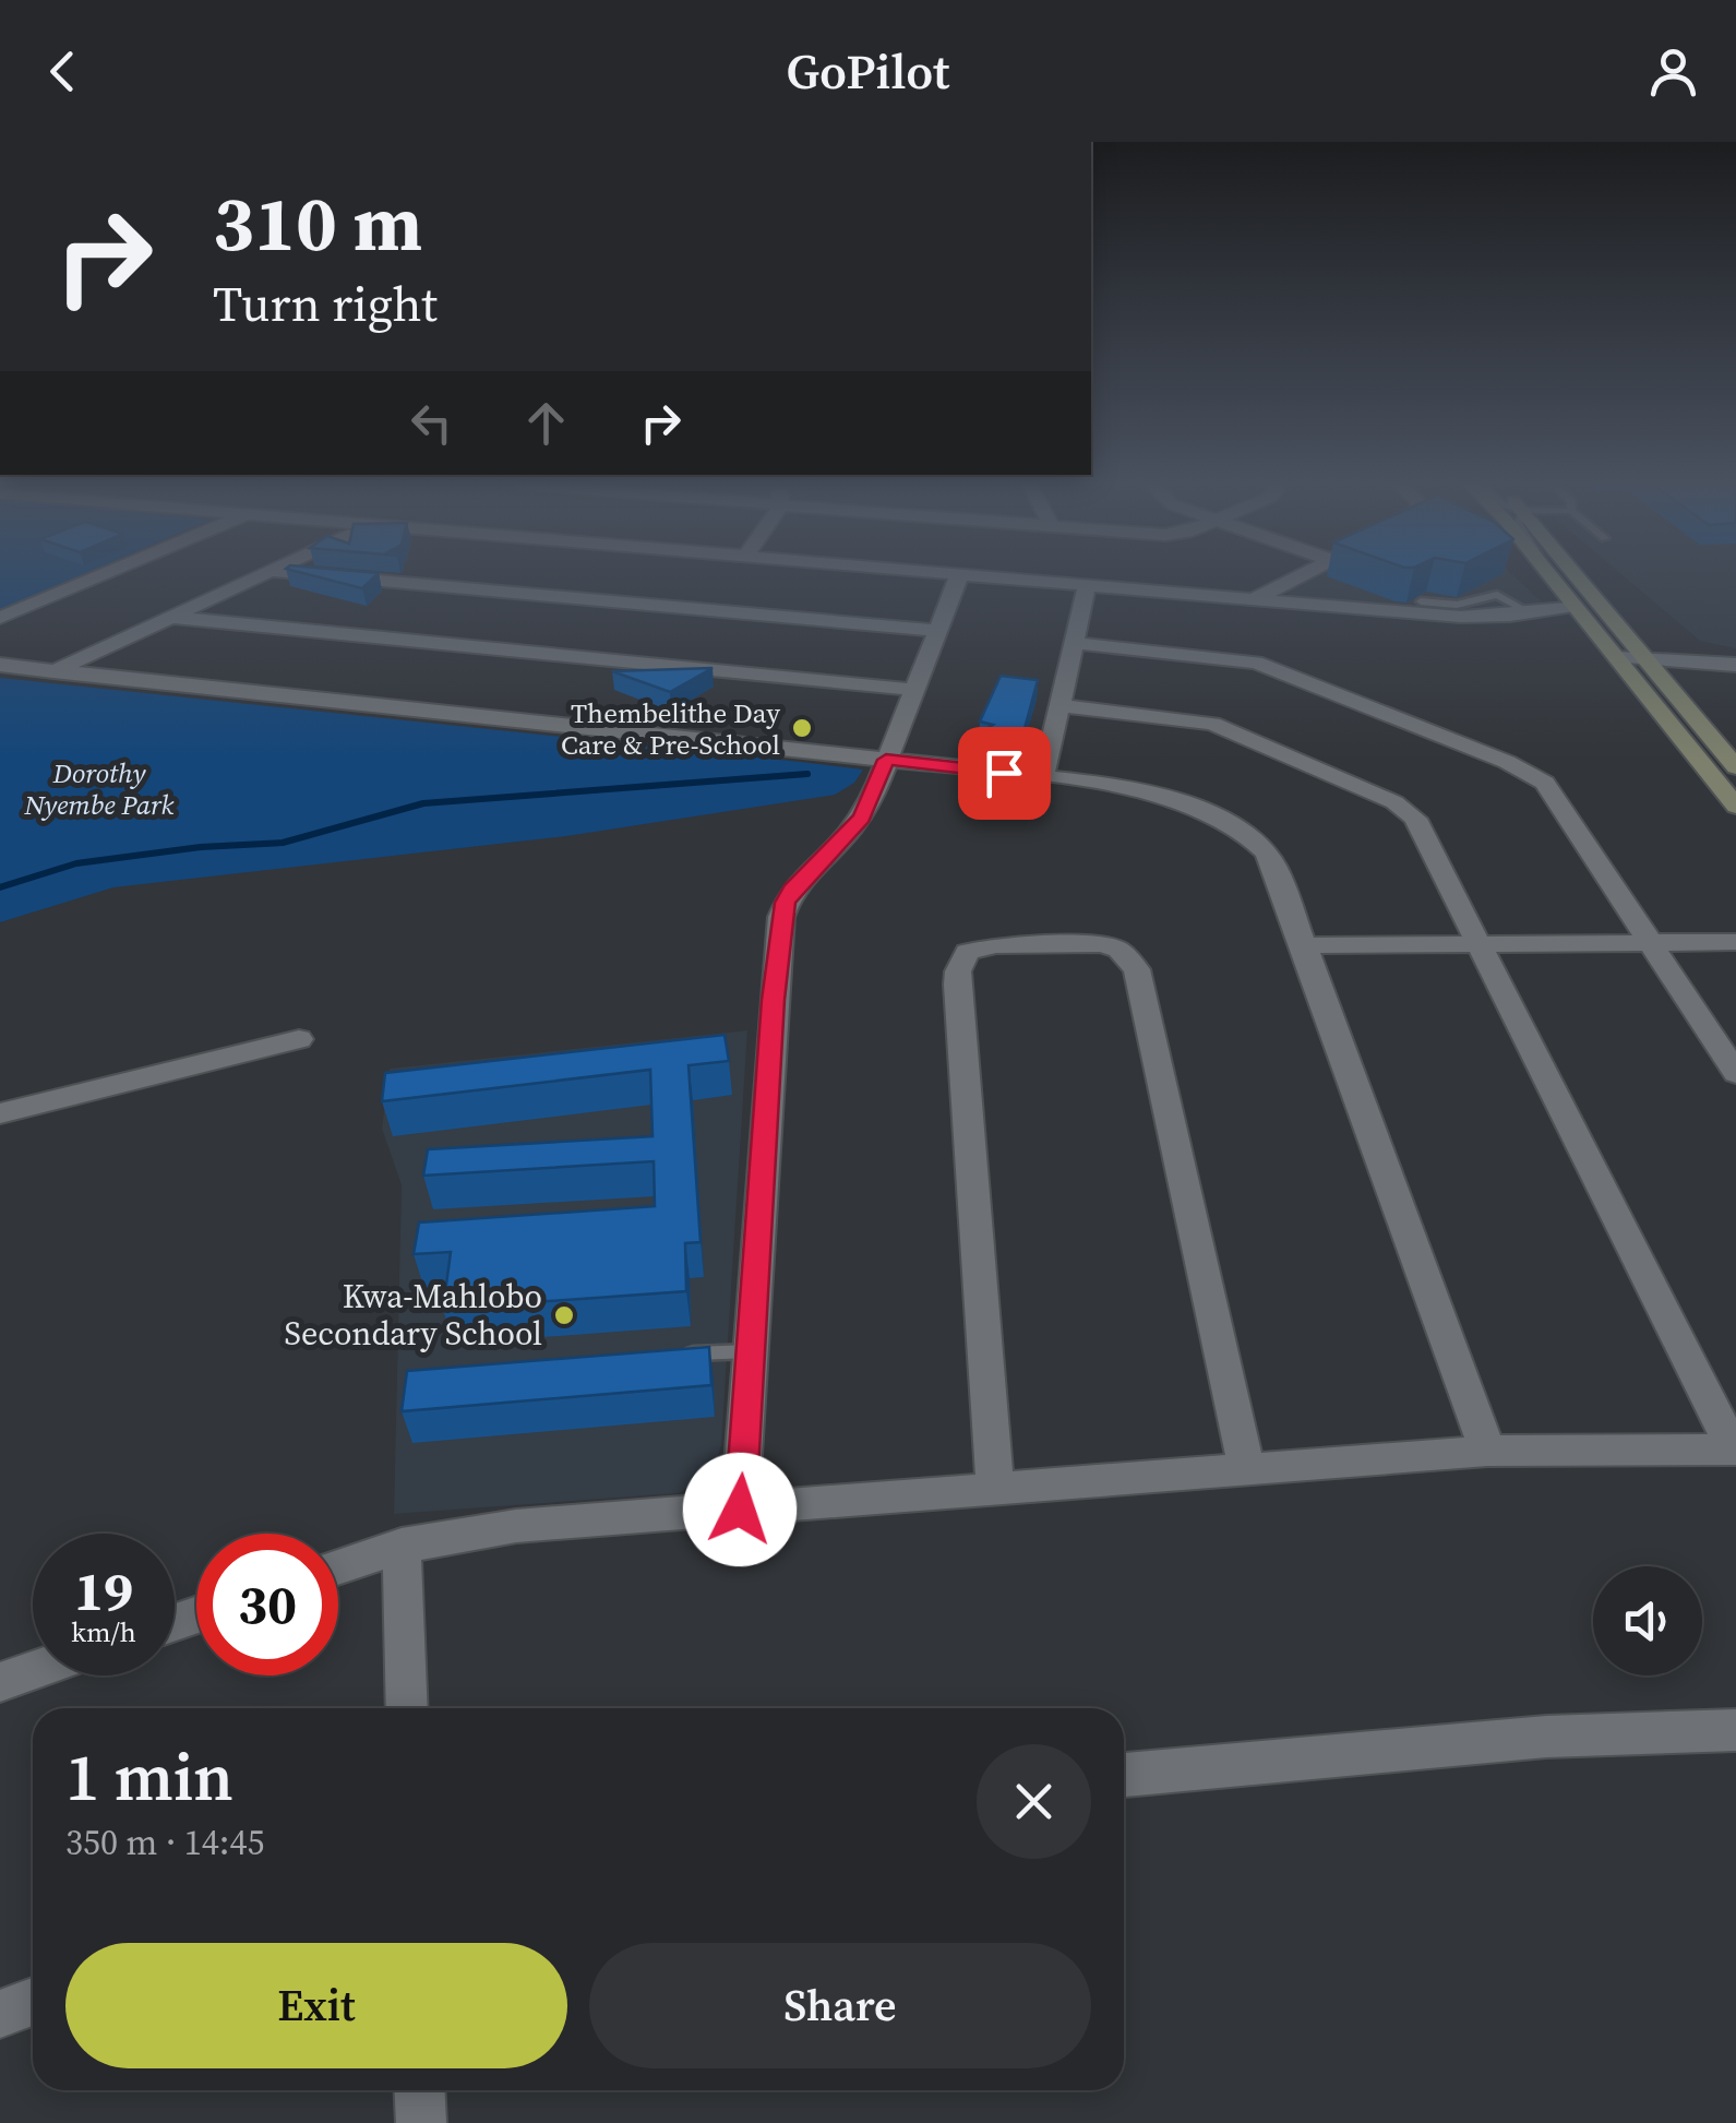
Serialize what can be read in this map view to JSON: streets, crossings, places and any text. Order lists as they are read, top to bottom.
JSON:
{
  "parks": ["Dorothy Nyembe Park"],
  "places": ["Thembelithe Day Care & Pre-School", "Kwa-Mahlobo Secondary School"],
  "page": {
    "header": "GoPilot",
    "turn": ["310 m", "Turn right"],
    "speed": "19 km/h",
    "limit": "30",
    "heading": ["1 min", "350 m · 14:45"],
    "buttons": ["Exit", "Share"]
  }
}
